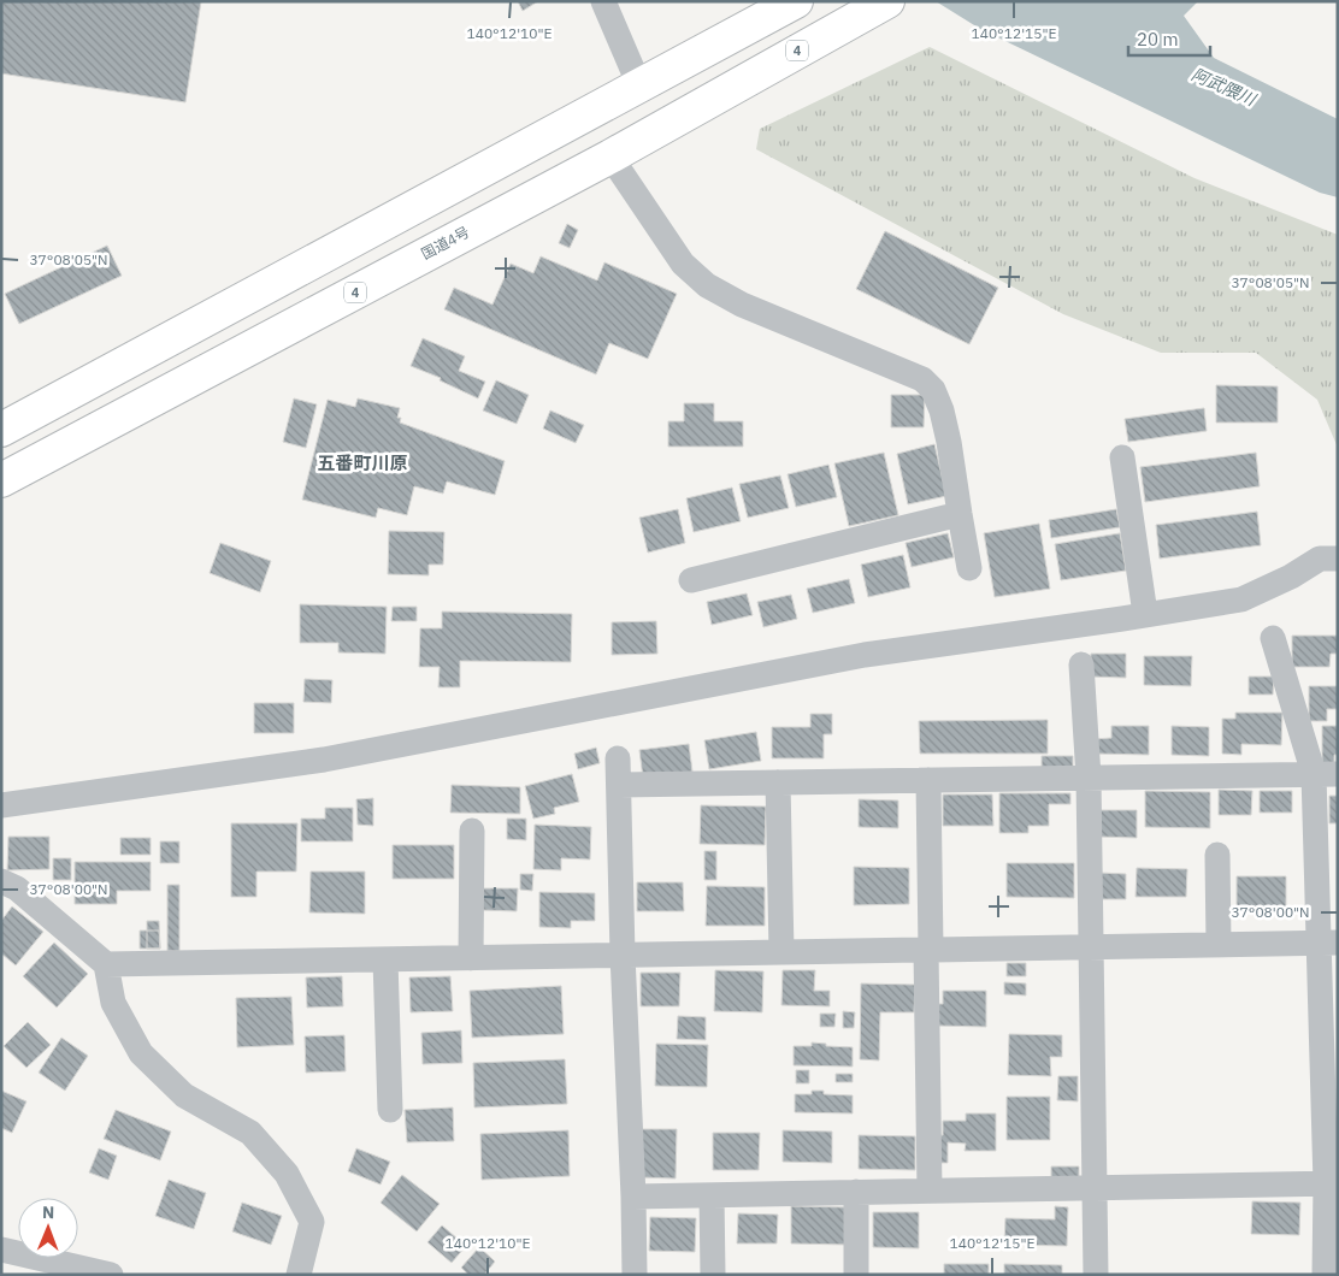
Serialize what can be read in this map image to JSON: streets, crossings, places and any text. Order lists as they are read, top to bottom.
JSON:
{
  "streets": {
    "highway": ["4", "国道4号"]
  },
  "districts": ["五番町川原"],
  "water": ["阿武隈川"],
  "scale_bar": "20 m",
  "north": "top",
  "coordinates": [
    "140°12'10\"E",
    "140°12'15\"E",
    "37°08'05\"N",
    "37°08'00\"N"
  ]
}
